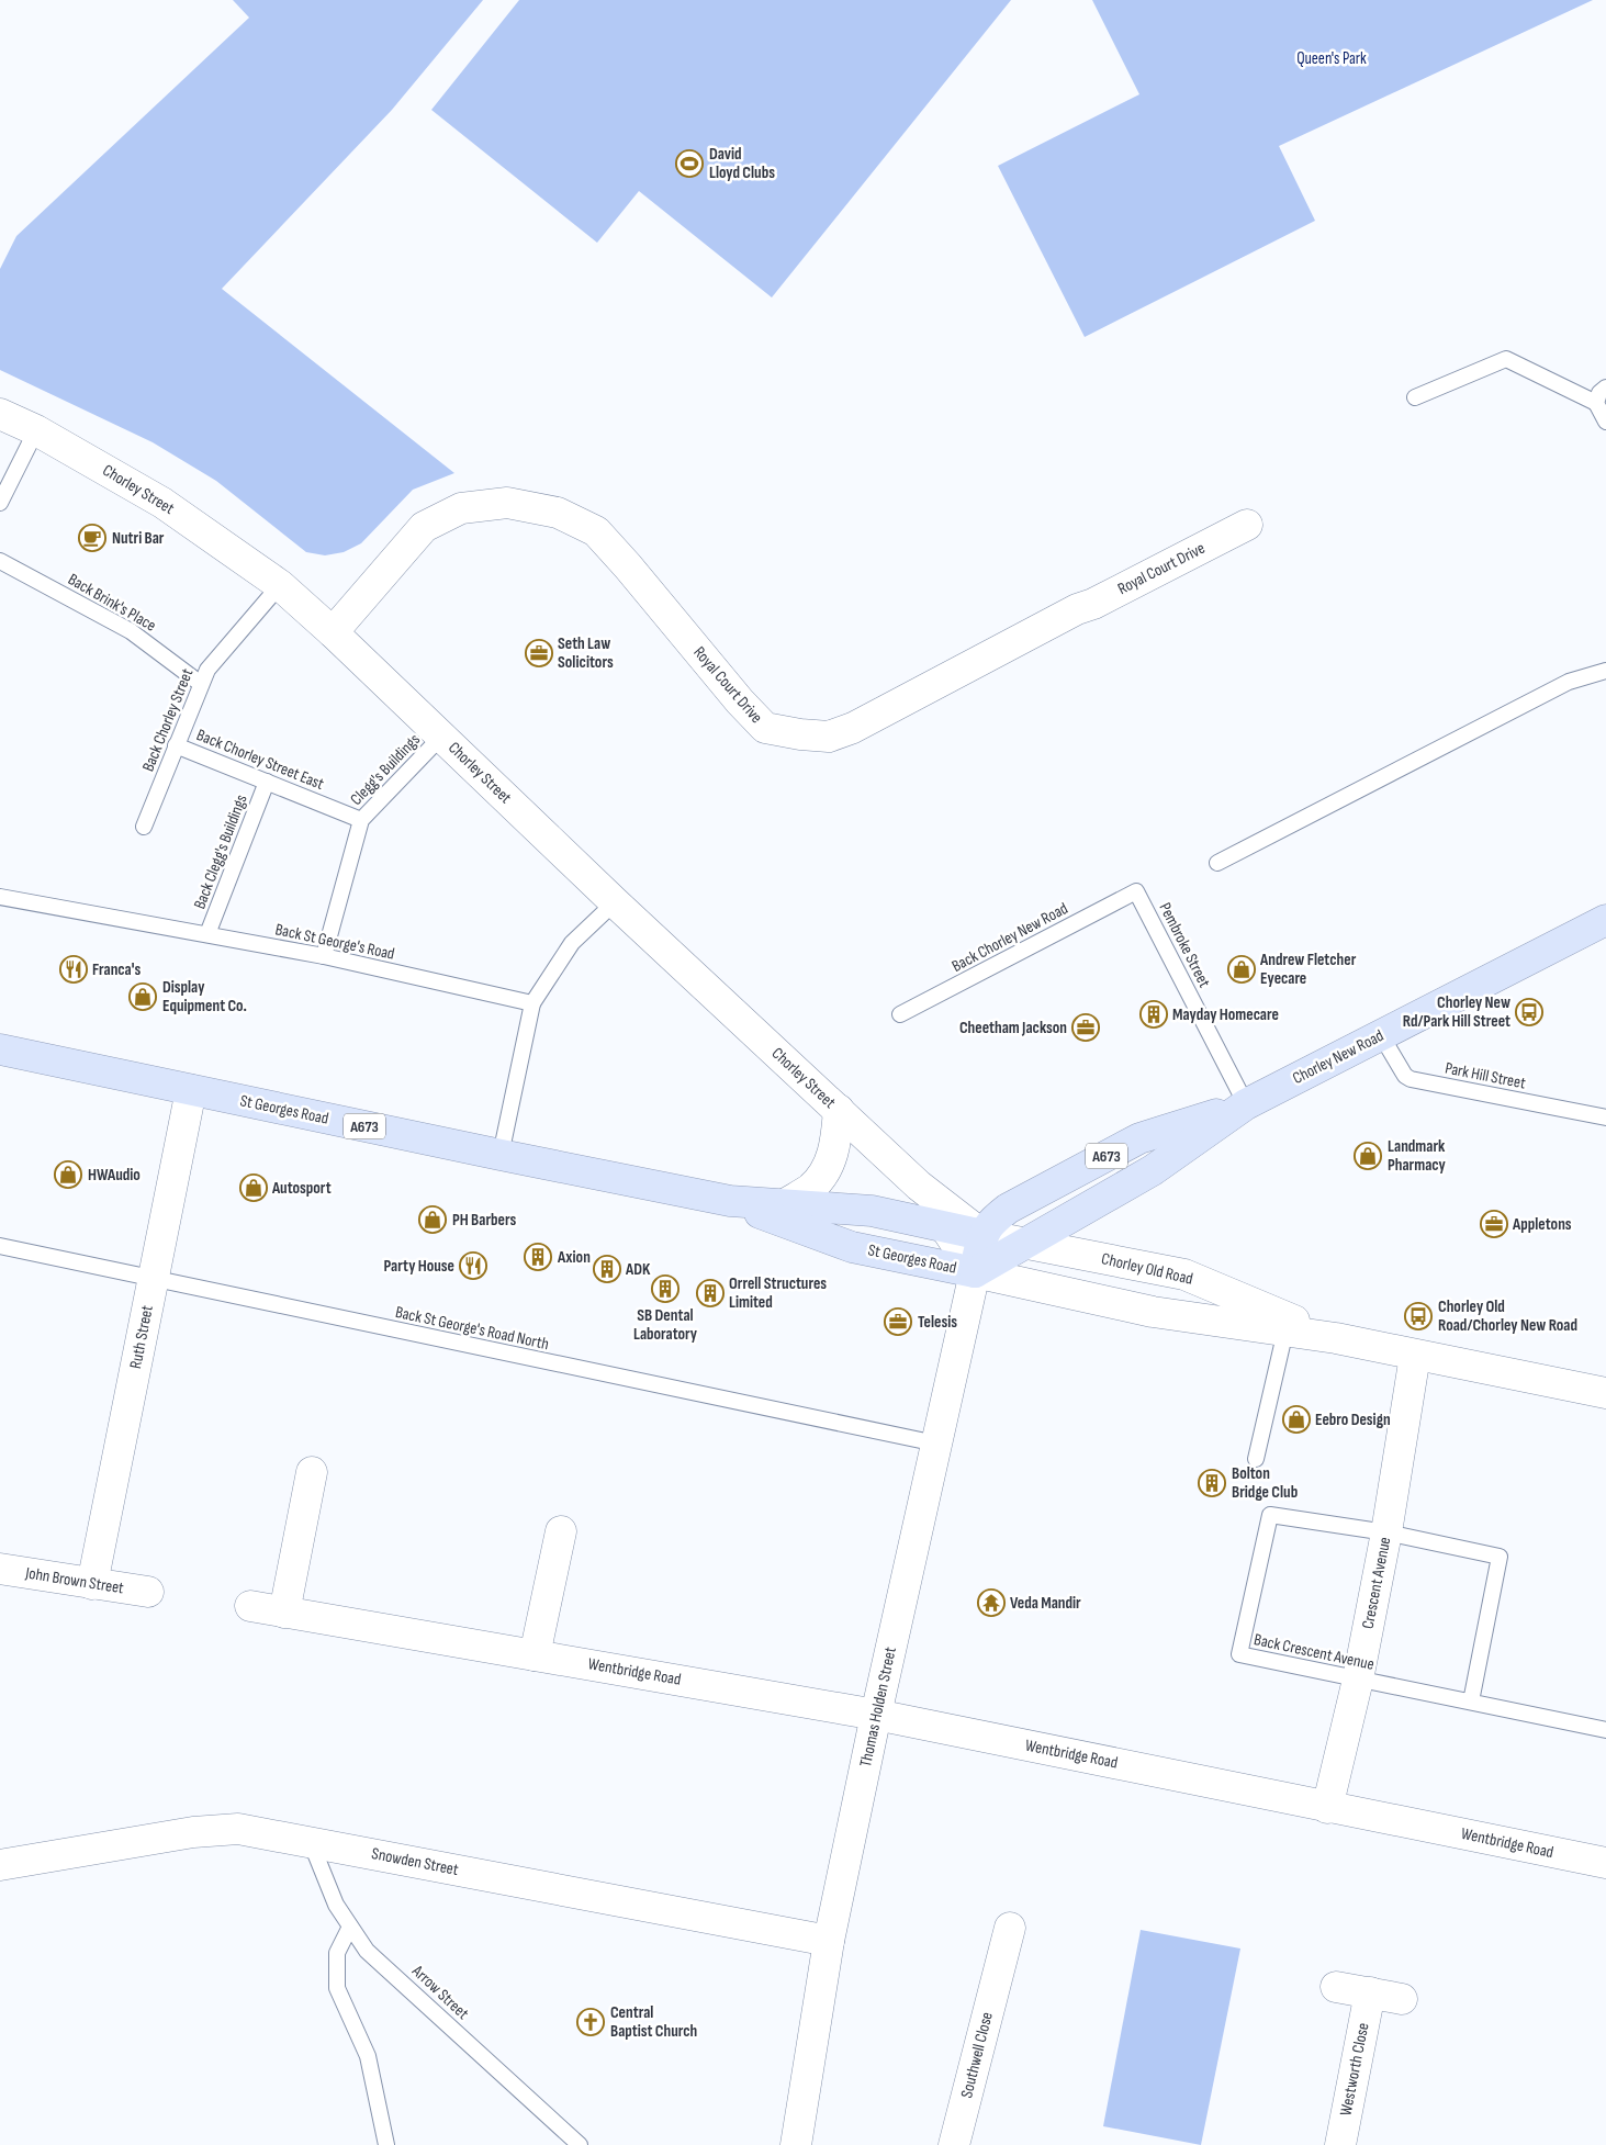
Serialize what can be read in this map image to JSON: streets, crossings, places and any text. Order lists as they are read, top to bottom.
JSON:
{
  "streets": {
    "main road": ["Chorley New Road", "St Georges Road", "A673"],
    "street": [
      "Chorley Street",
      "Royal Court Drive",
      "Chorley Old Road",
      "Ruth Street",
      "John Brown Street",
      "Crescent Avenue",
      "Wentbridge Road",
      "Thomas Holden Street",
      "Snowden Street",
      "Southwell Close",
      "Westworth Close"
    ],
    "lane": [
      "Back Brink's Place",
      "Back Chorley Street",
      "Back Chorley Street East",
      "Clegg's Buildings",
      "Back Clegg's Buildings",
      "Back Chorley New Road",
      "Back St George's Road",
      "Pembroke Street",
      "Park Hill Street",
      "Back St George's Road North",
      "Back Crescent Avenue",
      "Arrow Street"
    ]
  },
  "crossings": [
    ["Chorley Street", "Royal Court Drive"],
    ["Chorley Street", "Back Chorley Street"],
    ["Chorley Street", "Clegg's Buildings"],
    ["Chorley Street", "Chorley New Road"],
    ["Chorley Street", "St Georges Road"],
    ["Chorley Street", "Chorley Old Road"],
    ["Chorley Street", "Thomas Holden Street"],
    ["Back Brink's Place", "Back Chorley Street"],
    ["Back Chorley Street", "Back Chorley Street East"],
    ["Back Chorley Street East", "Clegg's Buildings"],
    ["Back Chorley Street East", "Back Clegg's Buildings"],
    ["Clegg's Buildings", "Back St George's Road"],
    ["Back Clegg's Buildings", "Back St George's Road"],
    ["Back Chorley New Road", "Pembroke Street"],
    ["Pembroke Street", "Chorley New Road"],
    ["Chorley New Road", "Park Hill Street"],
    ["Chorley New Road", "St Georges Road"],
    ["Chorley New Road", "Chorley Old Road"],
    ["Chorley New Road", "Thomas Holden Street"],
    ["St Georges Road", "Chorley Old Road"],
    ["St Georges Road", "Ruth Street"],
    ["St Georges Road", "Thomas Holden Street"],
    ["Chorley Old Road", "Crescent Avenue"],
    ["Chorley Old Road", "Thomas Holden Street"],
    ["Back St George's Road North", "Ruth Street"],
    ["Back St George's Road North", "Thomas Holden Street"],
    ["Ruth Street", "John Brown Street"],
    ["Crescent Avenue", "Back Crescent Avenue"],
    ["Crescent Avenue", "Wentbridge Road"],
    ["Wentbridge Road", "Thomas Holden Street"],
    ["Thomas Holden Street", "Snowden Street"],
    ["Snowden Street", "Arrow Street"]
  ],
  "parks": ["Queen's Park"],
  "places": {
    "sports": ["David Lloyd Clubs"],
    "cafe": ["Nutri Bar"],
    "office": [
      "Seth Law Solicitors",
      "Cheetham Jackson",
      "Appletons",
      "Telesis"
    ],
    "restaurant": ["Franca's", "Party House"],
    "shop": [
      "Andrew Fletcher Eyecare",
      "Display Equipment Co.",
      "Landmark Pharmacy",
      "HWAudio",
      "Autosport",
      "PH Barbers",
      "Eebro Design"
    ],
    "bus stop": ["Chorley New Rd/Park Hill Street", "Chorley Old Road/Chorley New Road"],
    "building": [
      "Mayday Homecare",
      "Axion",
      "ADK",
      "SB Dental Laboratory",
      "Orrell Structures Limited",
      "Bolton Bridge Club"
    ],
    "temple": ["Veda Mandir"],
    "church": ["Central Baptist Church"]
  }
}
